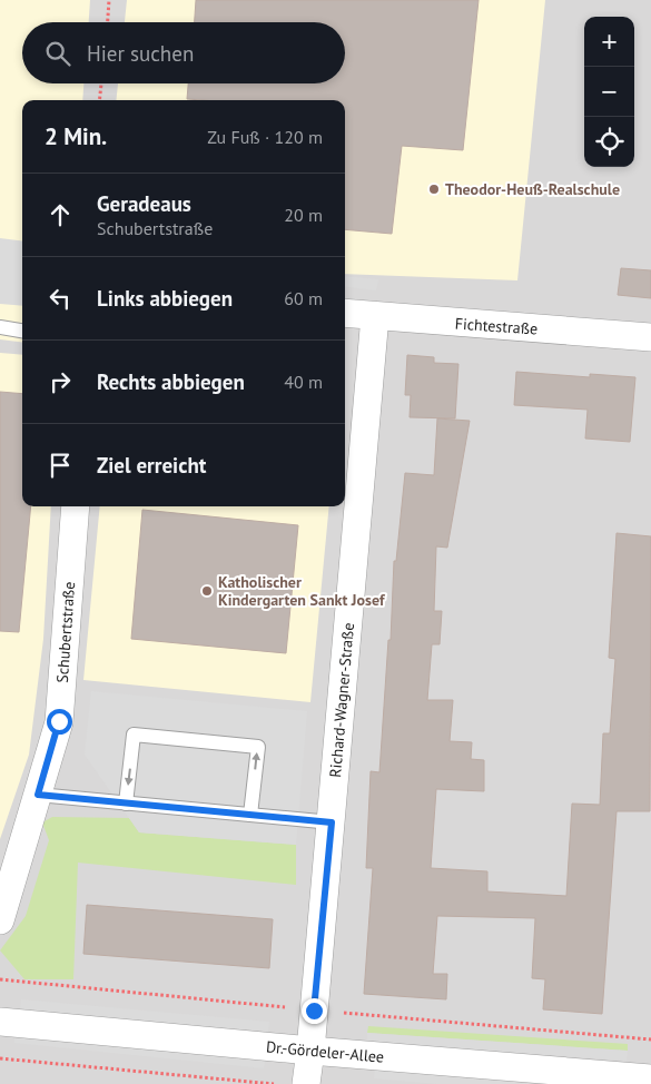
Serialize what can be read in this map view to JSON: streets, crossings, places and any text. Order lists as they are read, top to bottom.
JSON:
{
  "streets": {
    "street": [
      "Fichtestraße",
      "Schubertstraße",
      "Richard-Wagner-Straße",
      "Dr.-Gördeler-Allee"
    ]
  },
  "crossings": [
    ["Fichtestraße", "Richard-Wagner-Straße"],
    ["Richard-Wagner-Straße", "Dr.-Gördeler-Allee"]
  ],
  "places": ["Theodor-Heuß-Realschule", "Katholischer Kindergarten Sankt Josef"],
  "page": {
    "map_buttons": ["+", "−"],
    "search": "Hier suchen",
    "heading": ["2 Min.", "Zu Fuß · 120 m"],
    "list": [
      ["Geradeaus", "Schubertstraße", "20 m"],
      ["Links abbiegen", "60 m"],
      ["Rechts abbiegen", "40 m"],
      "Ziel erreicht"
    ]
  }
}
